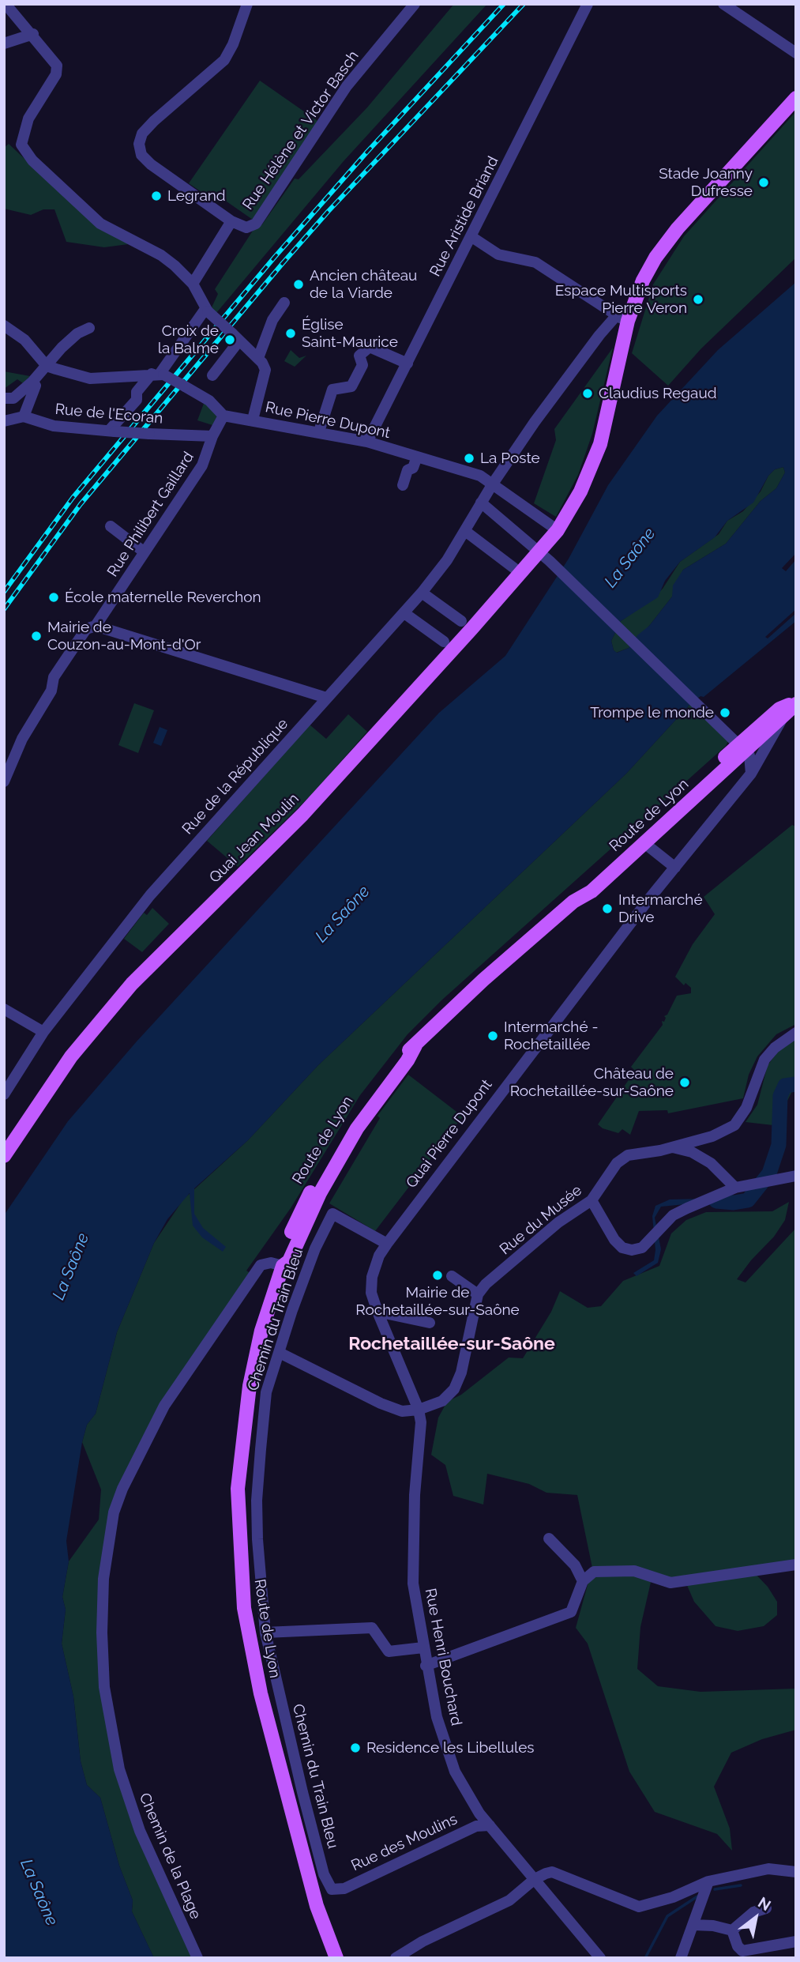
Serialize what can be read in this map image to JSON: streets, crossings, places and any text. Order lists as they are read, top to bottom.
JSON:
{
  "streets": {
    "main road": ["Route de Lyon", "Quai Jean Moulin", "Quai Pierre Dupont"],
    "street": [
      "Rue Hélène et Victor Basch",
      "Rue Aristide Briand",
      "Rue de l'Ecoran",
      "Rue Pierre Dupont",
      "Rue Philibert Gaillard",
      "Rue de la République",
      "Rue du Musée",
      "Chemin du Train Bleu",
      "Rue Henri Bouchard",
      "Rue des Moulins",
      "Chemin de la Plage"
    ]
  },
  "crossings": [
    ["Rue Aristide Briand", "Rue Pierre Dupont"],
    ["Rue de l'Ecoran", "Rue Philibert Gaillard"],
    ["Rue Pierre Dupont", "Rue Philibert Gaillard"],
    ["Rue Pierre Dupont", "Rue de la République"],
    ["Rue Pierre Dupont", "Quai Jean Moulin"],
    ["Rue de la République", "Quai Jean Moulin"],
    ["Route de Lyon", "Quai Pierre Dupont"],
    ["Route de Lyon", "Chemin de la Plage"],
    ["Quai Pierre Dupont", "Chemin du Train Bleu"],
    ["Quai Pierre Dupont", "Rue Henri Bouchard"],
    ["Chemin du Train Bleu", "Rue des Moulins"],
    ["Rue Henri Bouchard", "Rue des Moulins"]
  ],
  "districts": ["Rochetaillée-sur-Saône"],
  "water": ["La Saône"],
  "places": [
    "Stade Joanny Dufresse",
    "Legrand",
    "Ancien château de la Viarde",
    "Espace Multisports Pierre Veron",
    "Église Saint-Maurice",
    "Croix de la Balme",
    "Claudius Regaud",
    "La Poste",
    "École maternelle Reverchon",
    "Mairie de Couzon-au-Mont-d'Or",
    "Trompe le monde",
    "Intermarché Drive",
    "Intermarché - Rochetaillée",
    "Château de Rochetaillée-sur-Saône",
    "Mairie de Rochetaillée-sur-Saône",
    "Residence les Libellules"
  ],
  "north": "top right"
}
